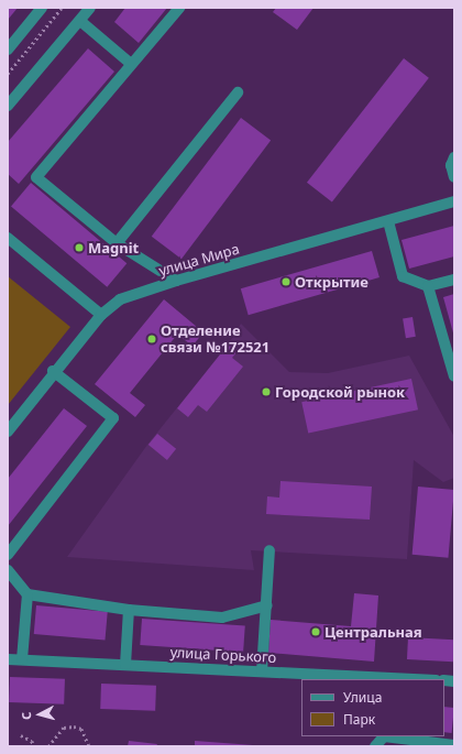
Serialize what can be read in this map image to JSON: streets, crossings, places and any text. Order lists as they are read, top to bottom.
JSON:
{
  "streets": {
    "street": ["улица Мира", "улица Горького"]
  },
  "places": [
    "Magnit",
    "Открытие",
    "Отделение связи №172521",
    "Городской рынок",
    "Центральная"
  ],
  "legend": ["Улица", "Парк"],
  "north": "left"
}
